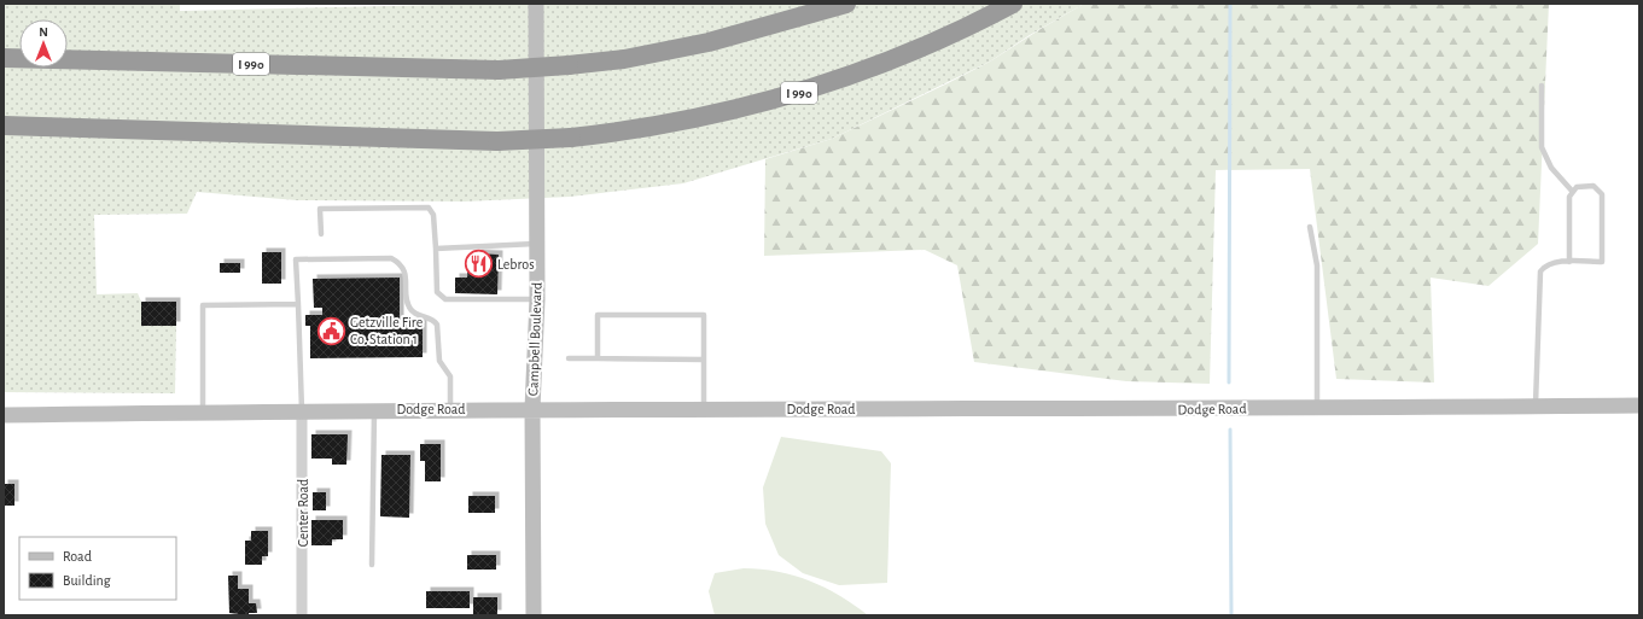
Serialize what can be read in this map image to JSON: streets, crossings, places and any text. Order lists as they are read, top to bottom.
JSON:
{
  "streets": {
    "highway": ["I 990"],
    "street": ["Campbell Boulevard", "Dodge Road", "Center Road"]
  },
  "crossings": [
    ["Campbell Boulevard", "Dodge Road"],
    ["Dodge Road", "Center Road"]
  ],
  "places": {
    "restaurant": ["Lebros"],
    "public building": ["Getzville Fire Co. Station 1"]
  },
  "legend": ["Road", "Building"],
  "north": "top"
}
